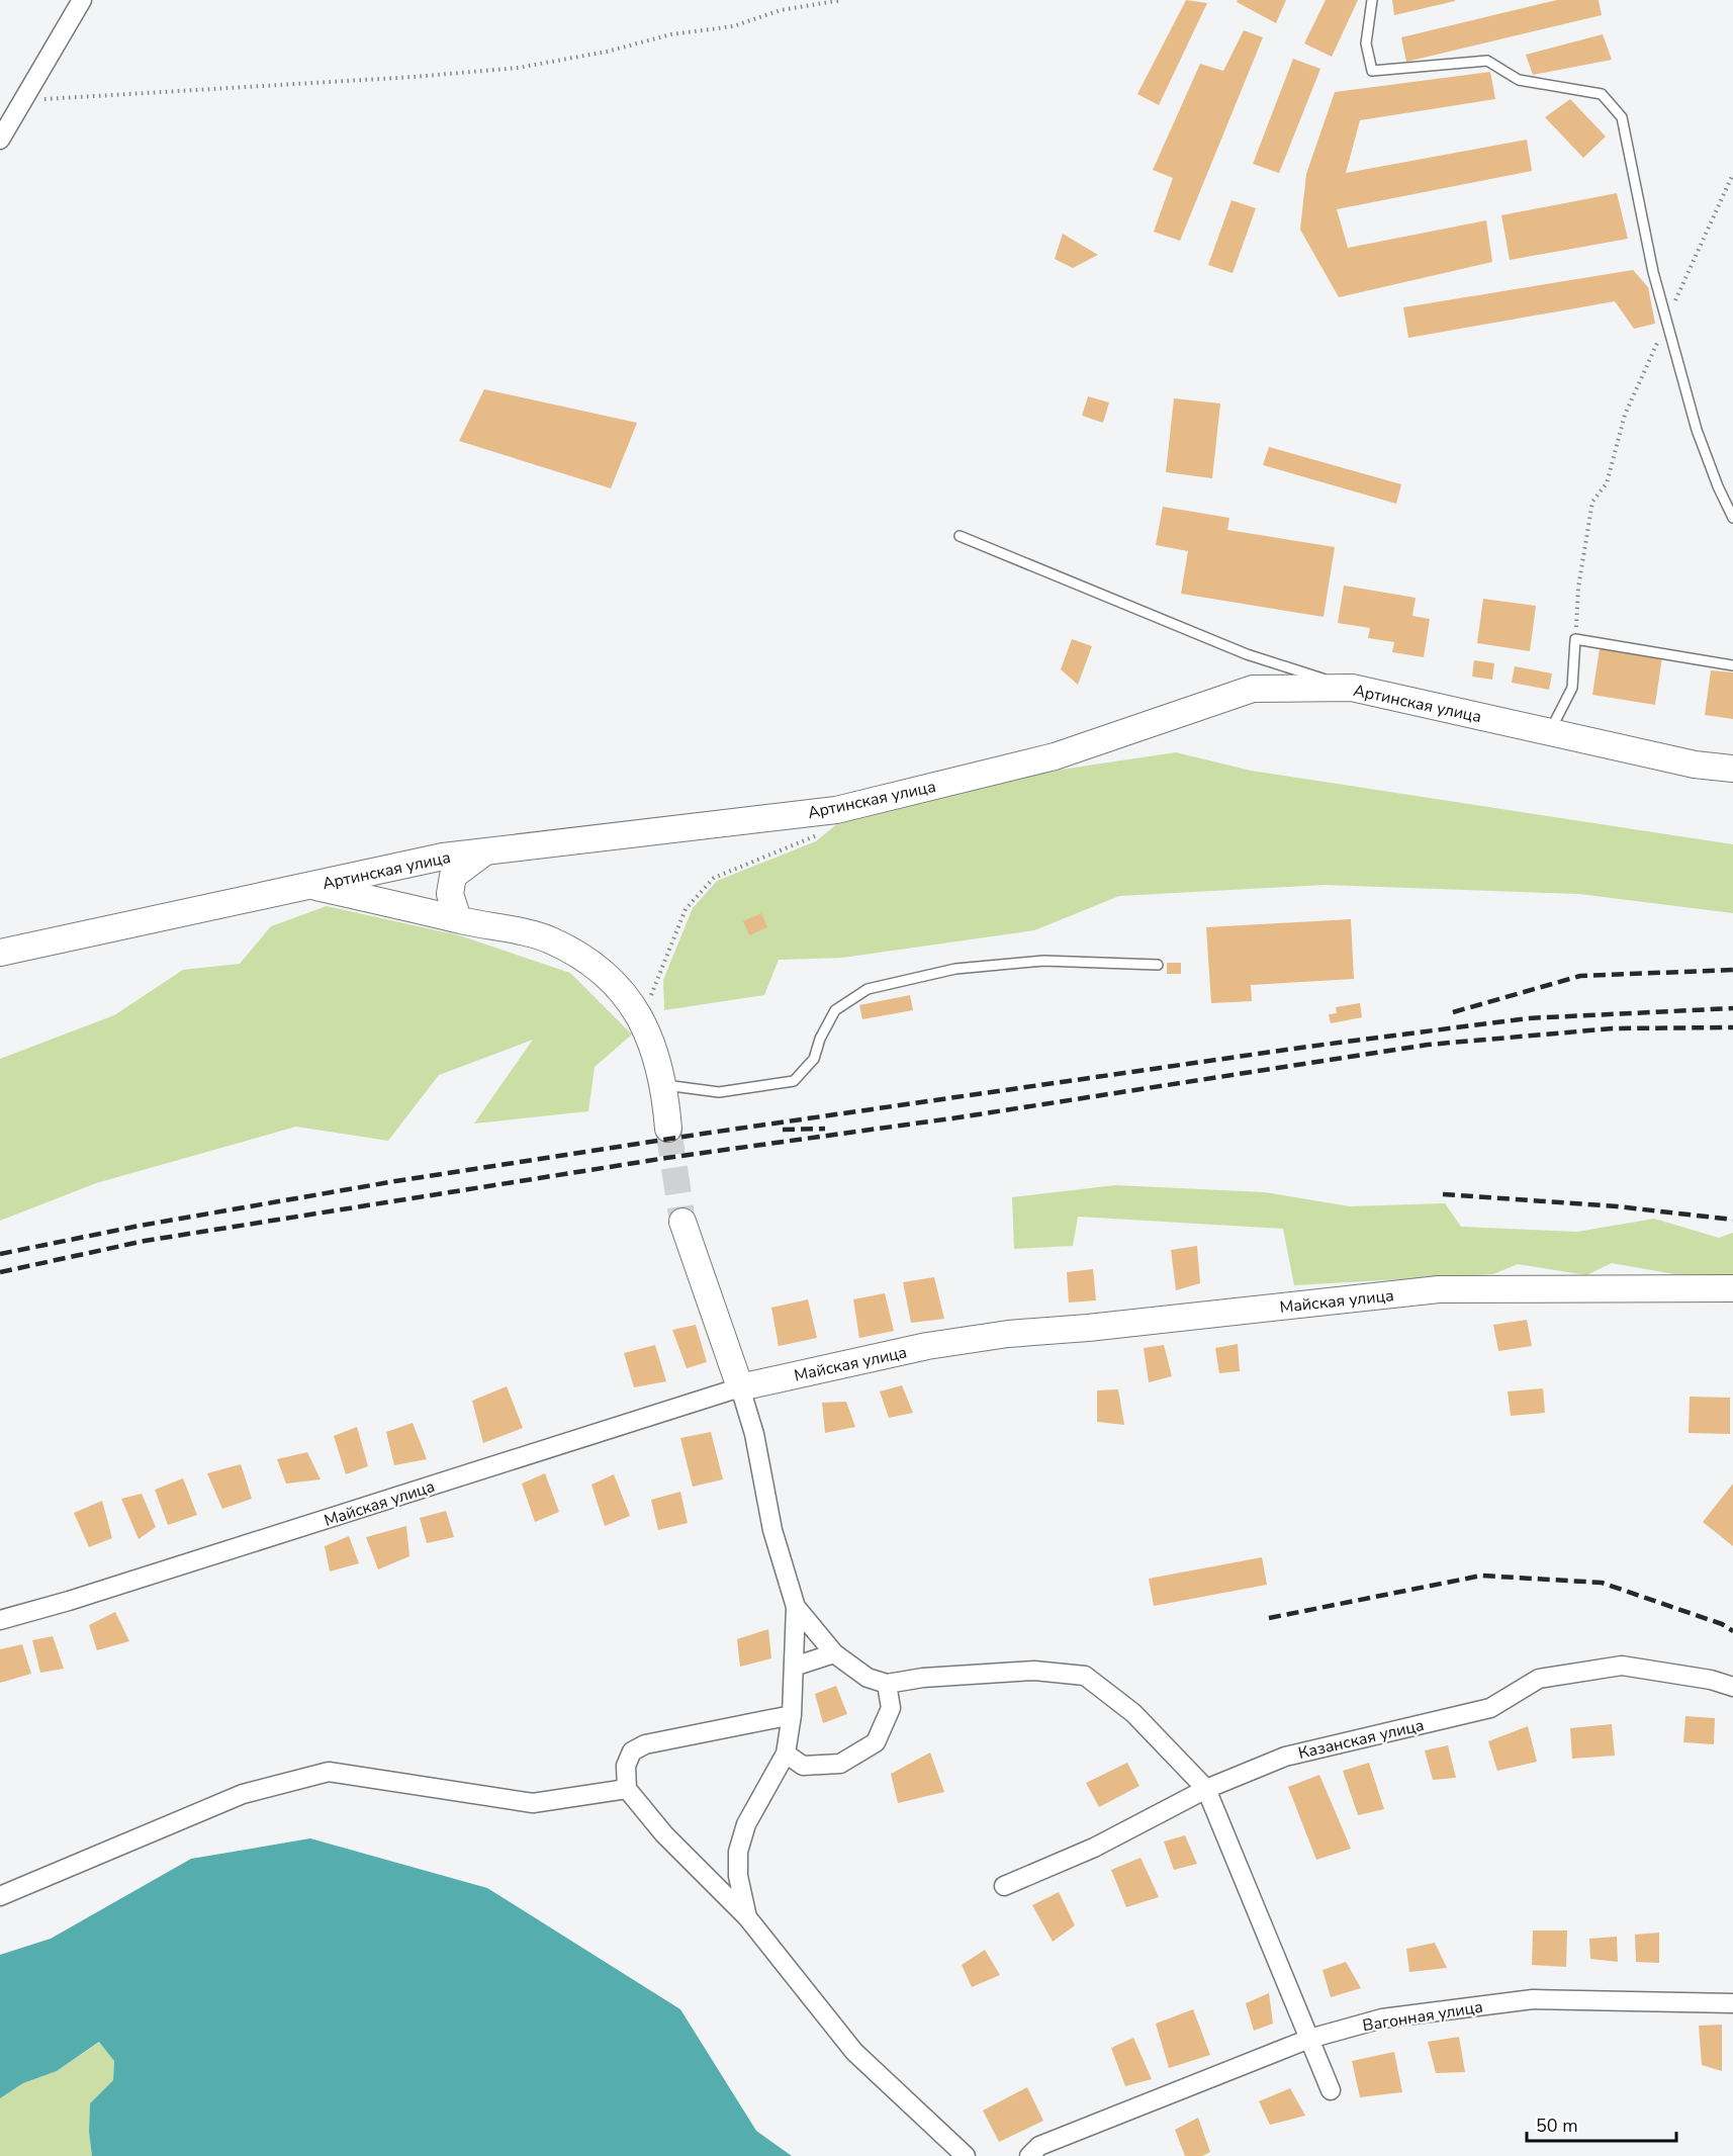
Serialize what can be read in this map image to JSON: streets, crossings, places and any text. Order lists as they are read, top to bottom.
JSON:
{
  "streets": {
    "street": [
      "Артинская улица",
      "Майская улица",
      "Казанская улица",
      "Вагонная улица"
    ]
  },
  "scale_bar": "50 m"
}
